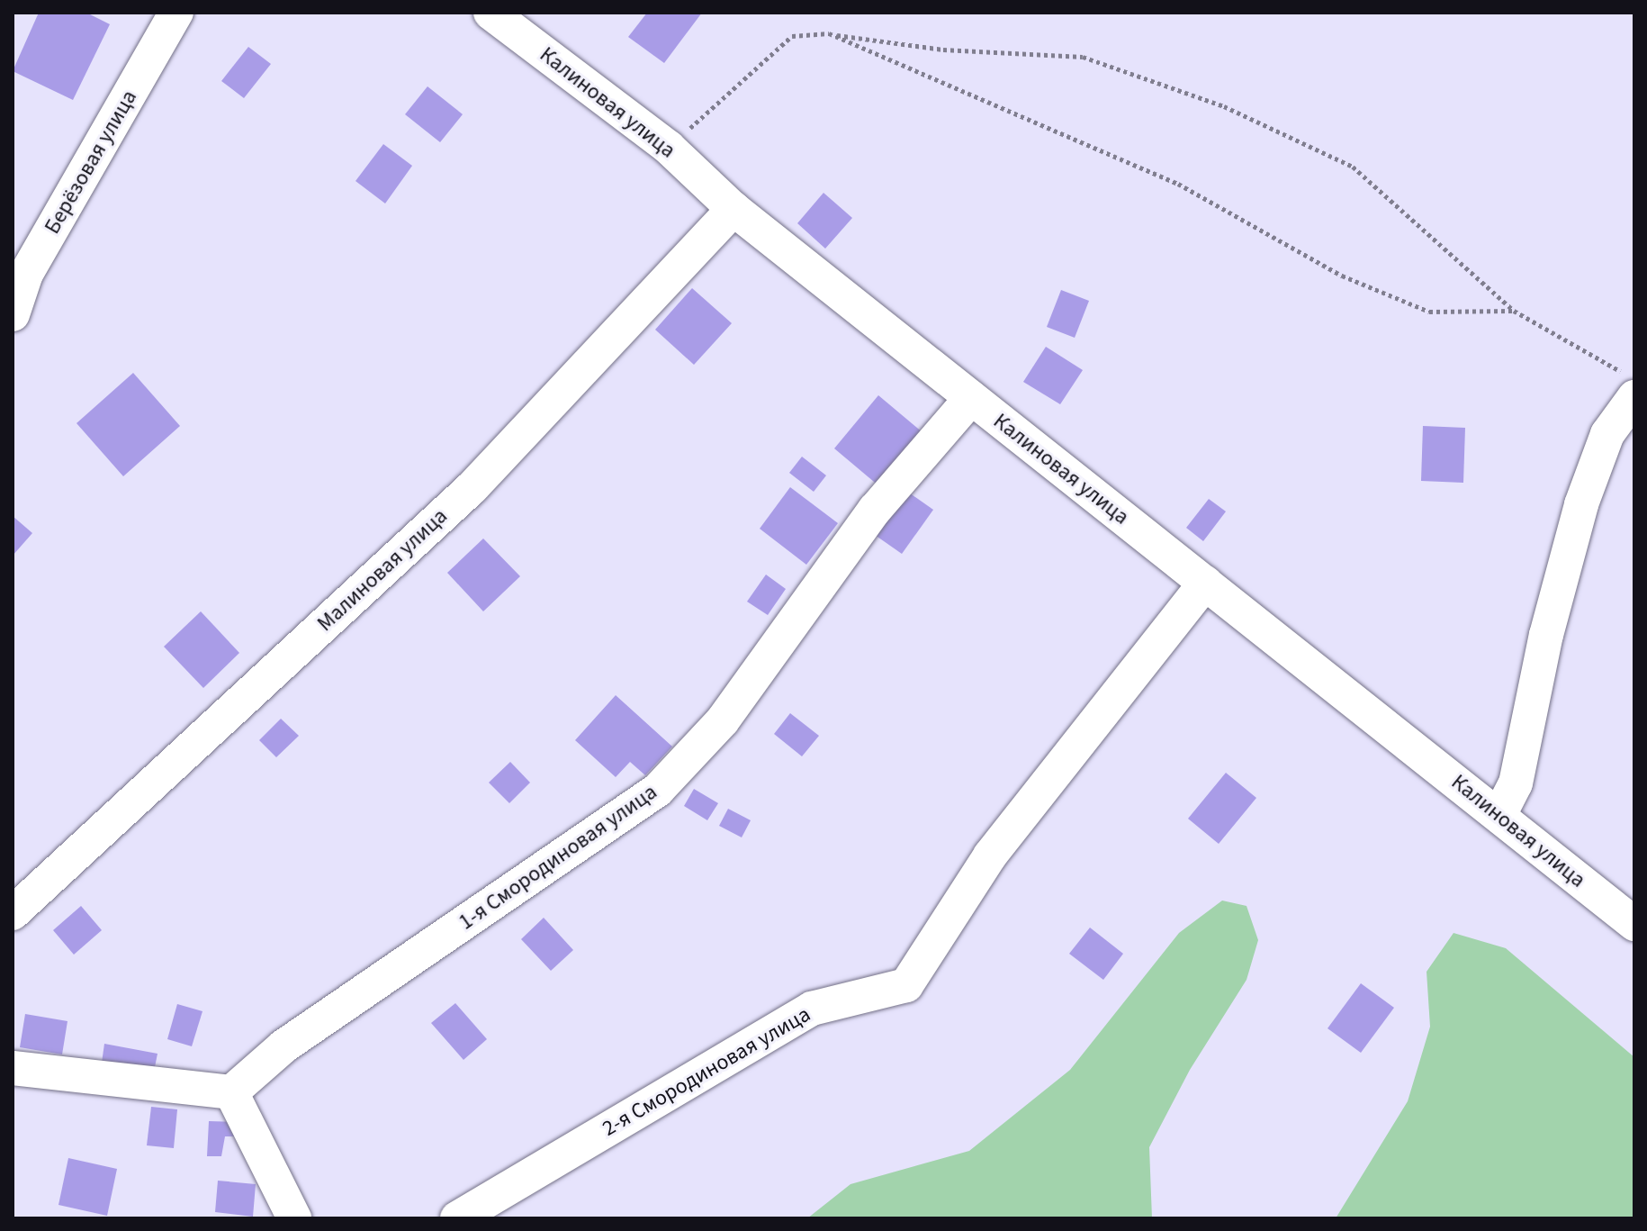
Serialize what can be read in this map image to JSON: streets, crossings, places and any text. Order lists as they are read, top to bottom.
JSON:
{
  "streets": {
    "street": [
      "Калиновая улица",
      "Берёзовая улица",
      "Малиновая улица",
      "1-я Смородиновая улица",
      "2-я Смородиновая улица"
    ]
  },
  "crossings": [
    ["Калиновая улица", "Малиновая улица"],
    ["Калиновая улица", "1-я Смородиновая улица"],
    ["Калиновая улица", "2-я Смородиновая улица"]
  ]
}
